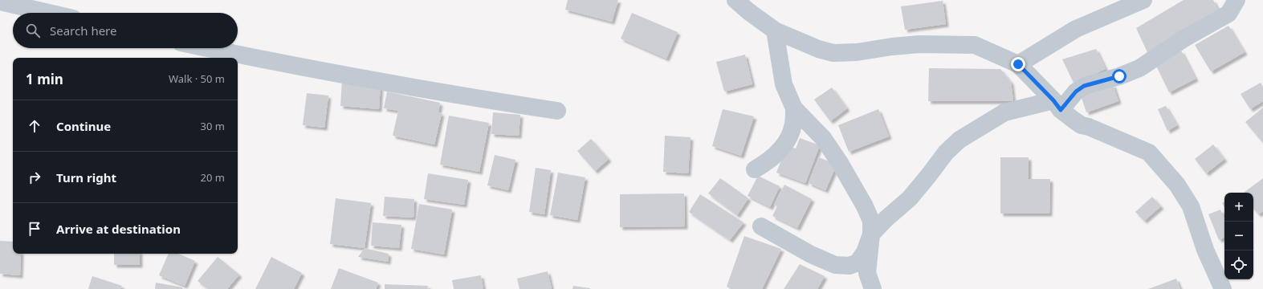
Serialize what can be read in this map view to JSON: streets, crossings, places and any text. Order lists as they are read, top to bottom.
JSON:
{
  "page": {
    "search": "Search here",
    "heading": ["1 min", "Walk · 50 m"],
    "list": [
      ["Continue", "30 m"],
      ["Turn right", "20 m"],
      "Arrive at destination"
    ],
    "map_buttons": ["+", "−"]
  }
}
